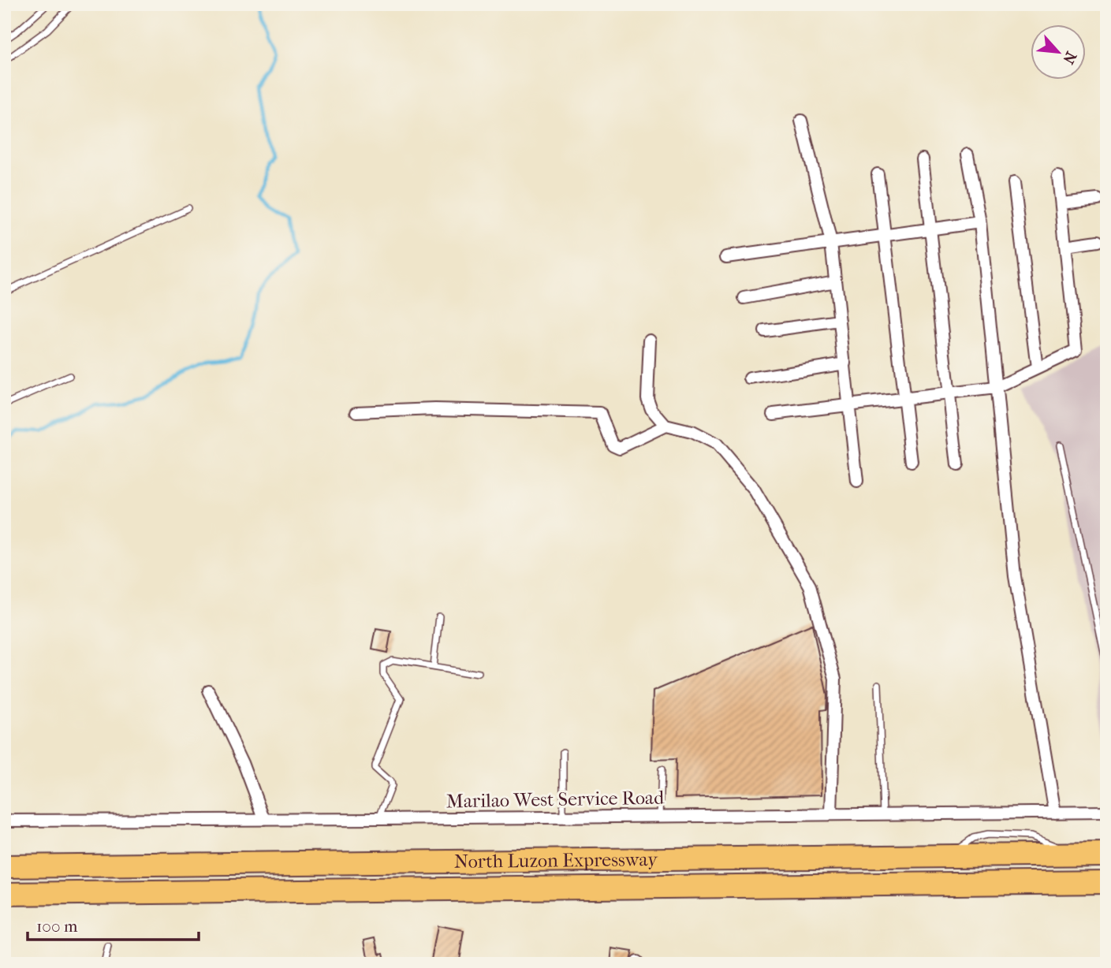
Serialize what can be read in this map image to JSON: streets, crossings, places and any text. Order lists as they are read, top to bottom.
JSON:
{
  "streets": {
    "highway": ["North Luzon Expressway"],
    "street": ["Marilao West Service Road"]
  },
  "scale_bar": "100 m",
  "north": "bottom right"
}
